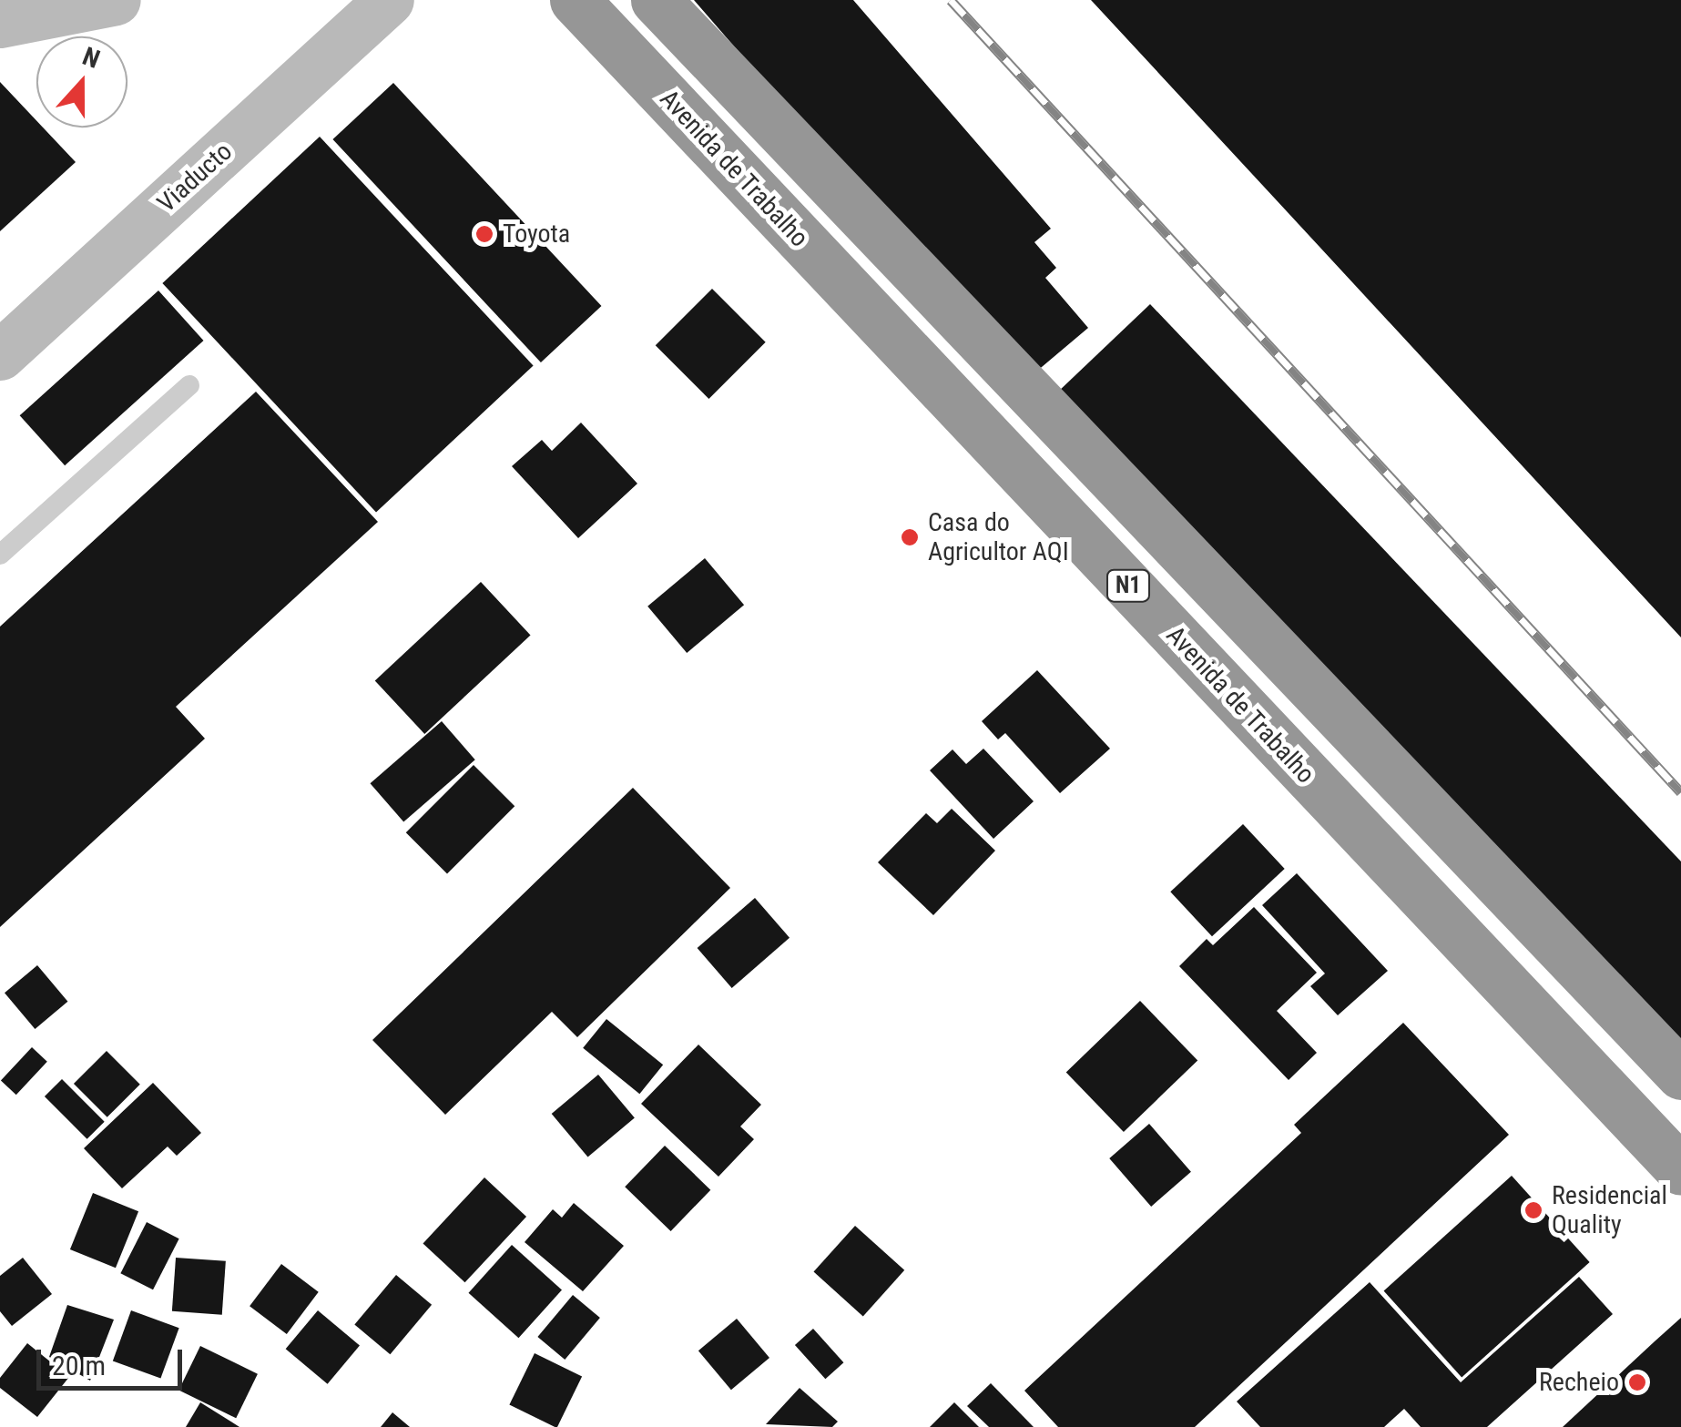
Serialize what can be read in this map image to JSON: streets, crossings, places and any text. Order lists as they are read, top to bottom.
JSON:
{
  "streets": {
    "highway": ["Avenida de Trabalho", "N1"],
    "street": ["Viaducto"]
  },
  "places": [
    "Toyota",
    "Casa do Agricultor AQI",
    "Residencial Quality",
    "Recheio"
  ],
  "scale_bar": "20 m",
  "north": "top"
}
